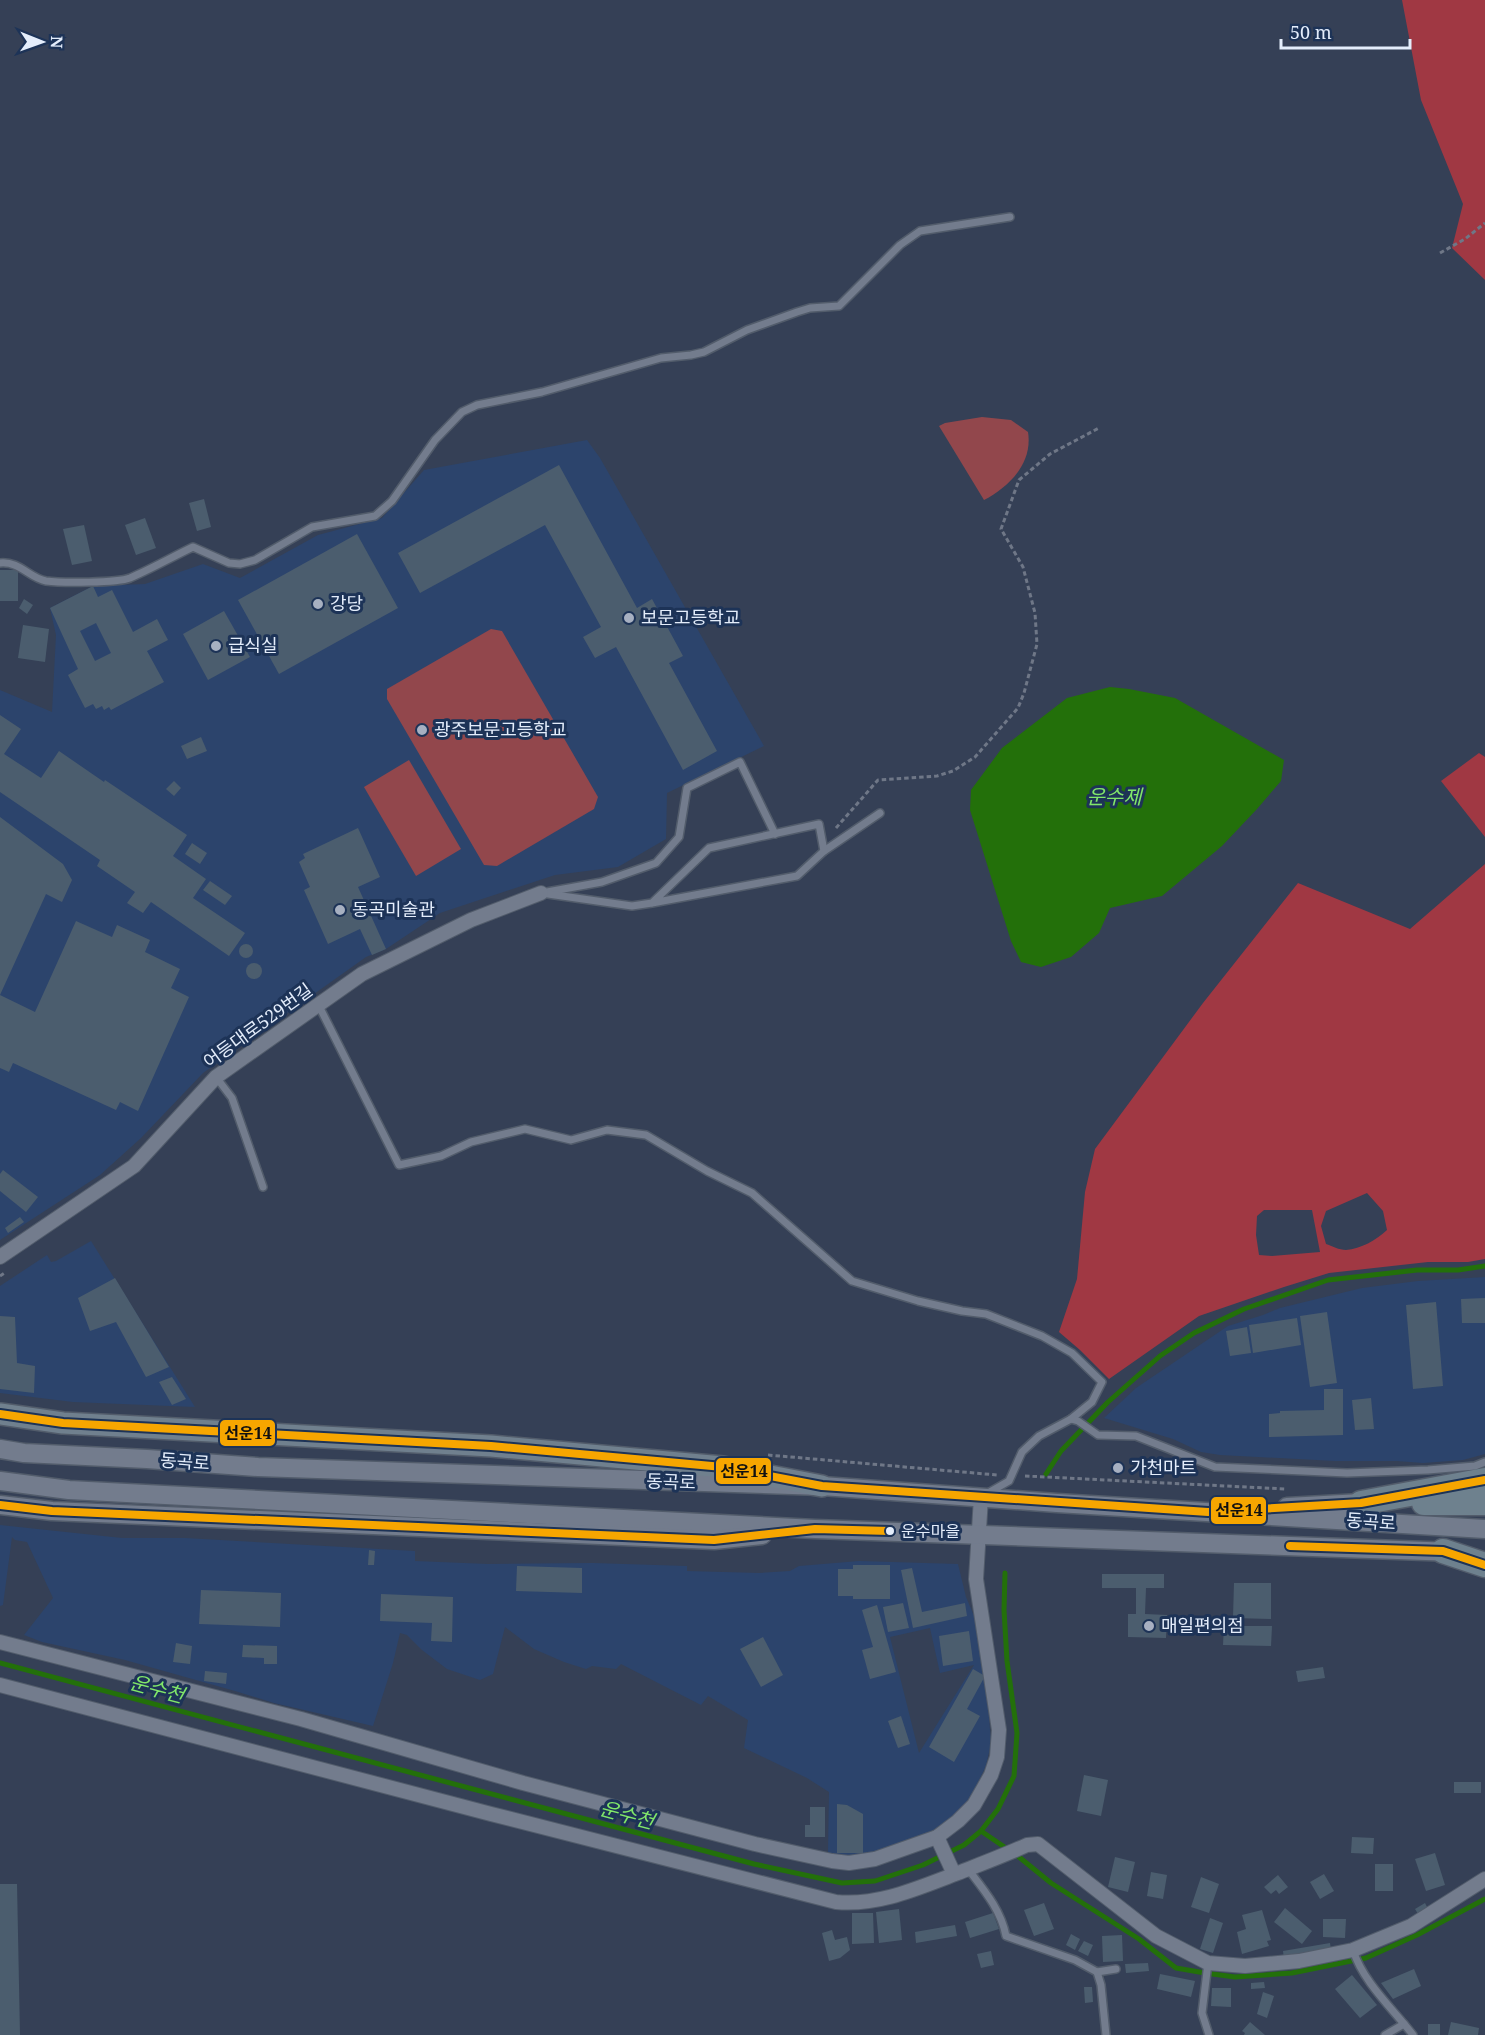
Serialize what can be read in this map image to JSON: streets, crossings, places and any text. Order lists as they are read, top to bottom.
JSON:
{
  "streets": {
    "main road": ["동곡로"],
    "street": ["어등대로529번길"]
  },
  "water": ["운수제", "운수천"],
  "places": [
    "강당",
    "보문고등학교",
    "급식실",
    "광주보문고등학교",
    "동곡미술관",
    "가천마트",
    "운수마을",
    "매일편의점"
  ],
  "lines": ["transit line 선운14"],
  "scale_bar": "50 m",
  "north": "right"
}
